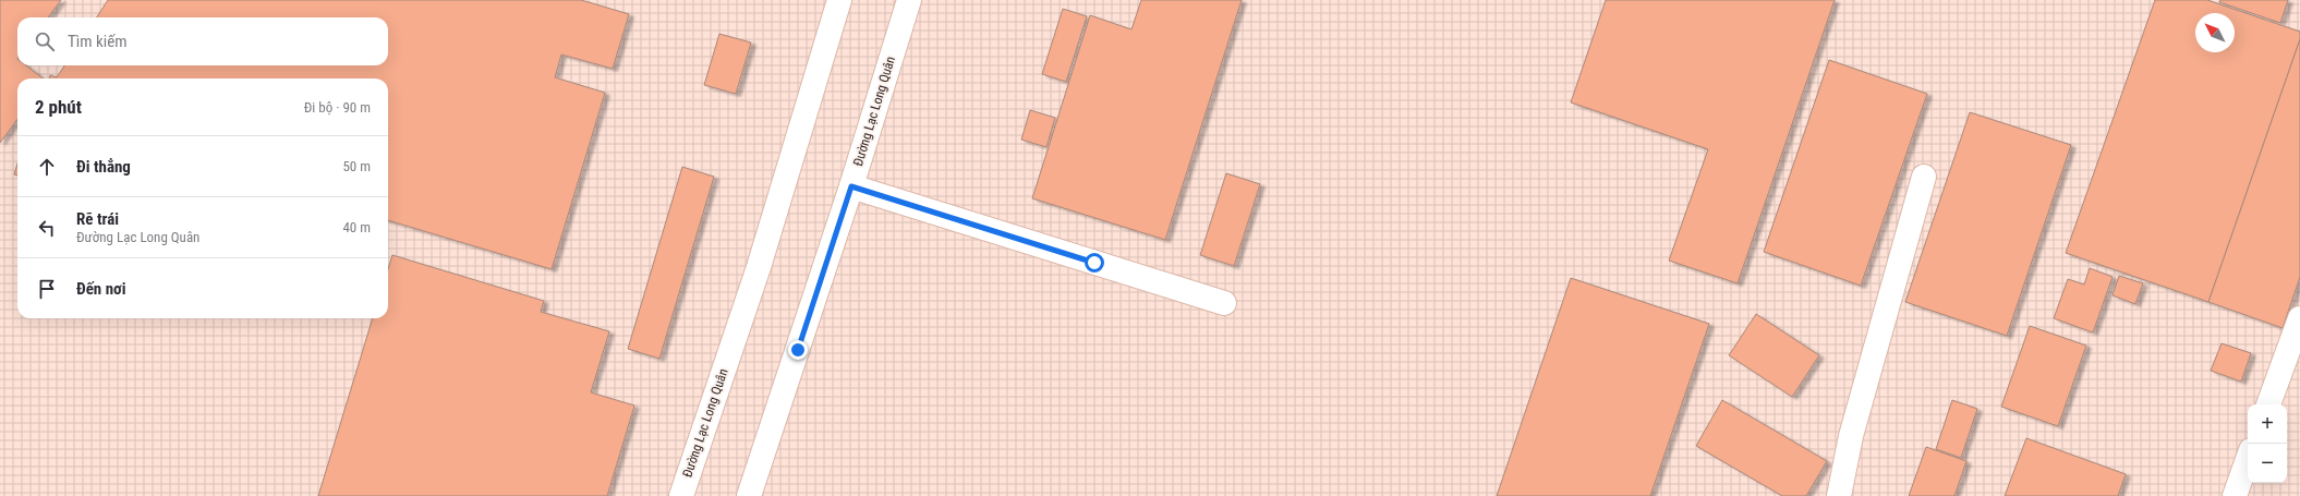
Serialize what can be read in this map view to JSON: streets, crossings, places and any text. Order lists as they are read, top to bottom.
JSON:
{
  "streets": {
    "main road": ["Đường Lạc Long Quân"]
  },
  "north": "top left",
  "page": {
    "search": "Tìm kiếm",
    "heading": ["2 phút", "Đi bộ · 90 m"],
    "list": [
      ["Đi thẳng", "50 m"],
      ["Rẽ trái", "Đường Lạc Long Quân", "40 m"],
      "Đến nơi"
    ],
    "map_buttons": ["+", "−"]
  }
}
